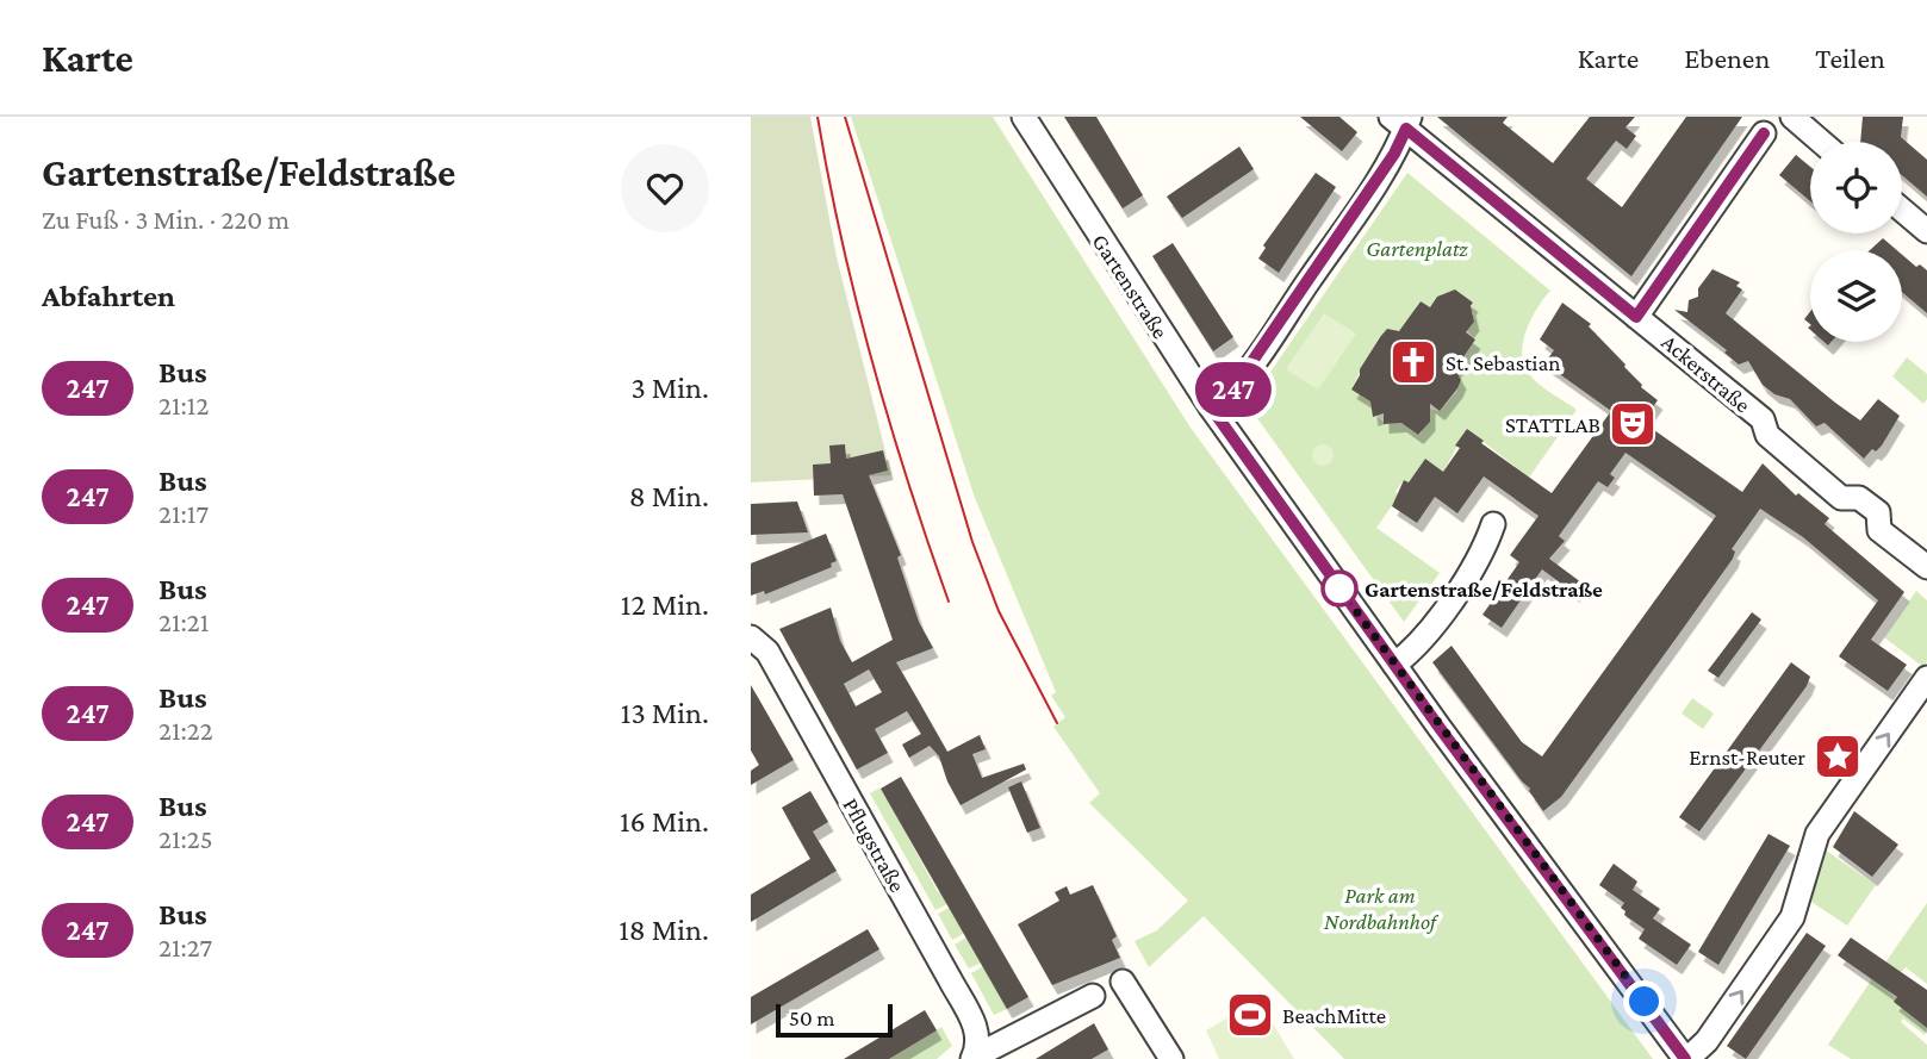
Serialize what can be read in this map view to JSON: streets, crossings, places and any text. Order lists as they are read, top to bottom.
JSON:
{
  "streets": {
    "street": ["Gartenstraße", "Ackerstraße", "Pflugstraße"]
  },
  "parks": ["Gartenplatz", "Park am Nordbahnhof"],
  "places": {
    "church": ["St. Sebastian"],
    "theatre": ["STATTLAB"],
    "other": ["Gartenstraße/Feldstraße"],
    "place": ["Ernst-Reuter"],
    "sports": ["BeachMitte"]
  },
  "lines": ["bus line 247"],
  "scale_bar": "50 m",
  "page": {
    "header": "Karte",
    "nav": ["Karte", "Ebenen", "Teilen"],
    "heading": [
      ["Gartenstraße/Feldstraße", "Zu Fuß · 3 Min. · 220 m"],
      "Abfahrten"
    ],
    "on_map": "247",
    "list": [
      {
        "mark": "247",
        "name": "Bus",
        "note": "21:12",
        "value": "3 Min."
      },
      {
        "mark": "247",
        "name": "Bus",
        "note": "21:17",
        "value": "8 Min."
      },
      {
        "mark": "247",
        "name": "Bus",
        "note": "21:21",
        "value": "12 Min."
      },
      {
        "mark": "247",
        "name": "Bus",
        "note": "21:22",
        "value": "13 Min."
      },
      {
        "mark": "247",
        "name": "Bus",
        "note": "21:25",
        "value": "16 Min."
      },
      {
        "mark": "247",
        "name": "Bus",
        "note": "21:27",
        "value": "18 Min."
      }
    ],
    "scale": "50 m"
  }
}
